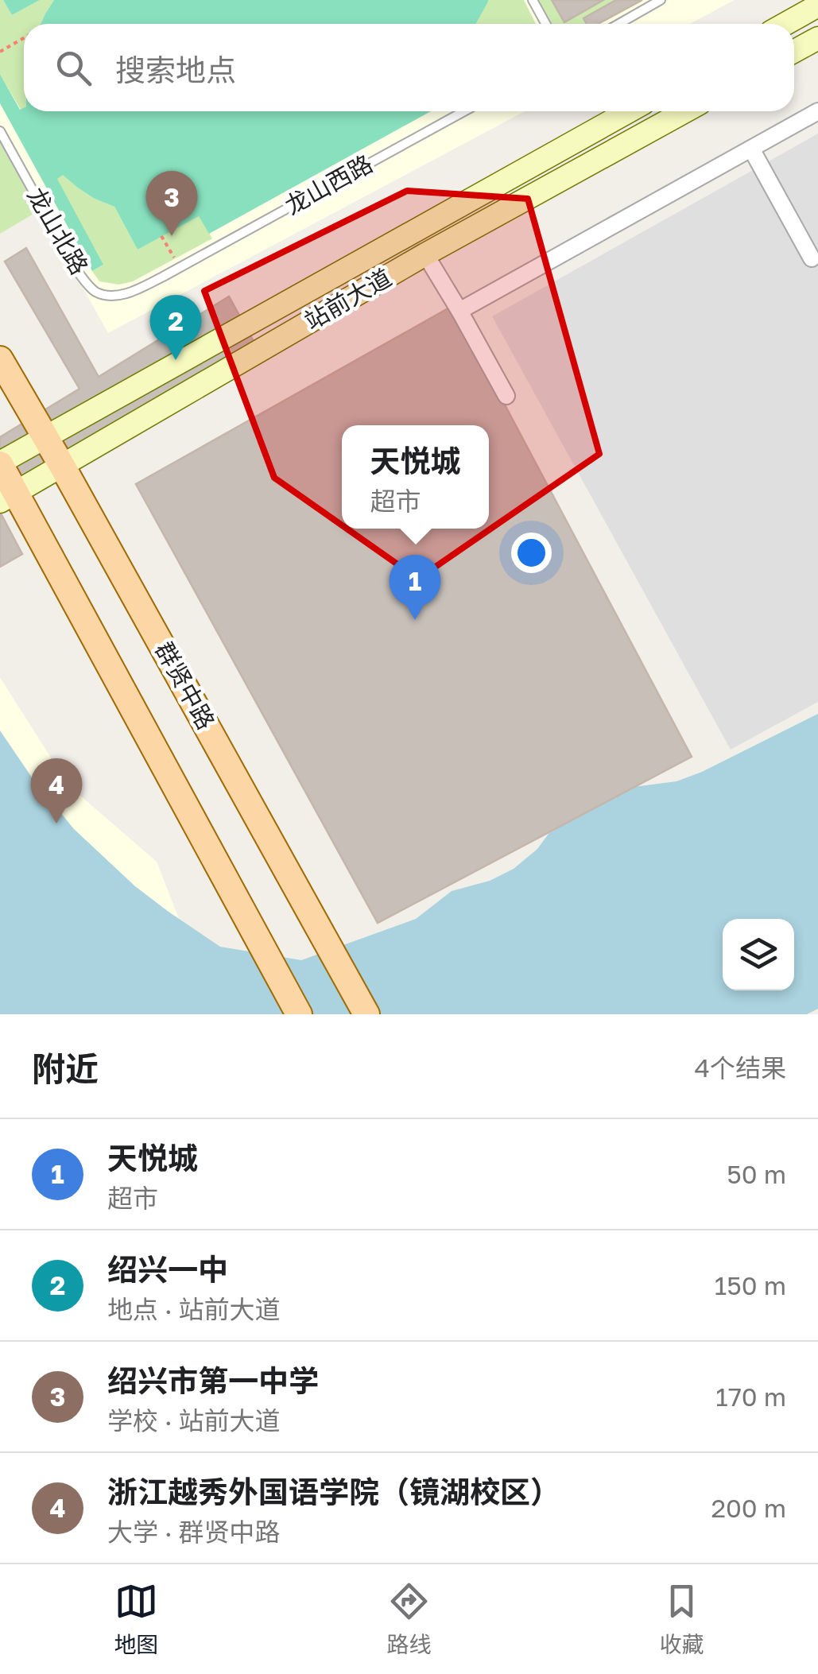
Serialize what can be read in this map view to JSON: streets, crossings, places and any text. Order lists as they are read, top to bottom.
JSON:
{
  "streets": {
    "main road": ["站前大道", "群贤中路"],
    "lane": ["龙山西路", "龙山北路"]
  },
  "crossings": [
    ["龙山西路", "龙山北路"],
    ["站前大道", "群贤中路"]
  ],
  "page": {
    "search": "搜索地点",
    "pins": [
      "3",
      "2",
      "1",
      "4"
    ],
    "popup": ["天悦城", "超市"],
    "heading": ["附近", "4个结果"],
    "list": [
      {
        "mark": "1",
        "name": "天悦城",
        "note": "超市",
        "value": "50 m"
      },
      {
        "mark": "2",
        "name": "绍兴一中",
        "note": "地点 · 站前大道",
        "value": "150 m"
      },
      {
        "mark": "3",
        "name": "绍兴市第一中学",
        "note": "学校 · 站前大道",
        "value": "170 m"
      },
      {
        "mark": "4",
        "name": "浙江越秀外国语学院（镜湖校区）",
        "note": "大学 · 群贤中路",
        "value": "200 m"
      }
    ],
    "nav": ["地图", "路线", "收藏"]
  }
}
